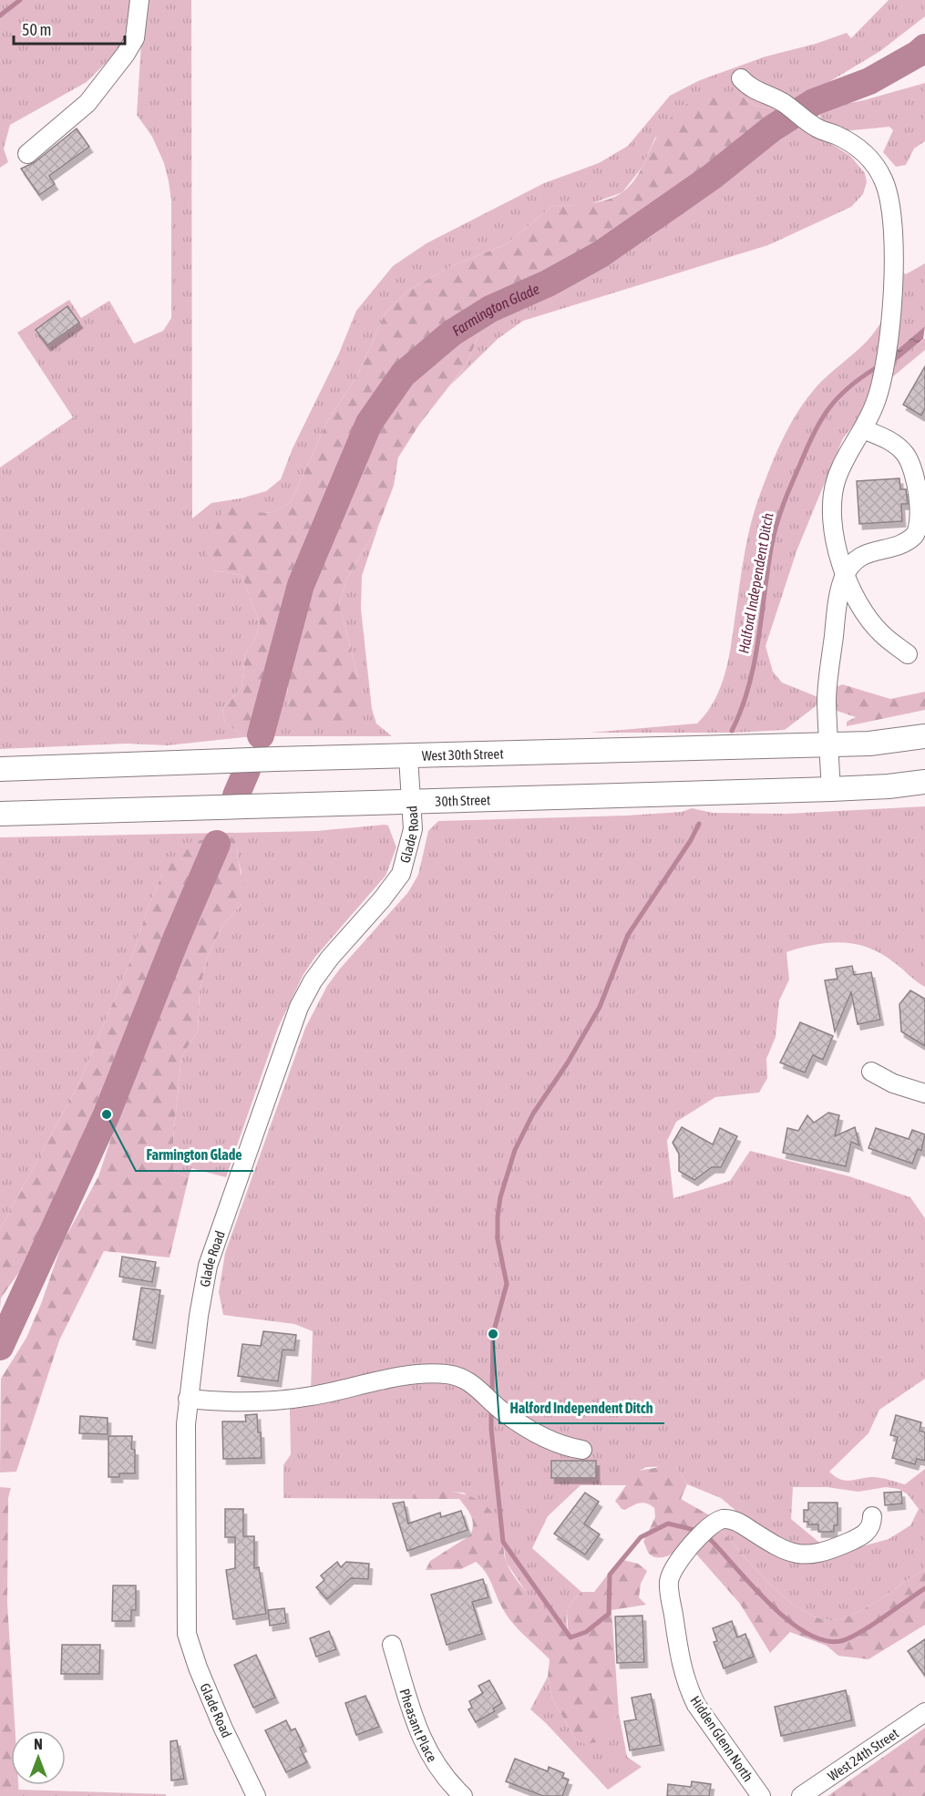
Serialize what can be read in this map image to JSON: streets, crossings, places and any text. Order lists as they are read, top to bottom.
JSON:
{
  "streets": {
    "main road": ["West 30th Street", "30th Street"],
    "street": [
      "Glade Road",
      "Pheasant Place",
      "Hidden Glenn North",
      "West 24th Street"
    ]
  },
  "crossings": [
    ["West 30th Street", "Glade Road"],
    ["30th Street", "Glade Road"]
  ],
  "water": ["Farmington Glade", "Halford Independent Ditch"],
  "places": ["Farmington Glade", "Halford Independent Ditch"],
  "scale_bar": "50 m",
  "north": "top"
}
